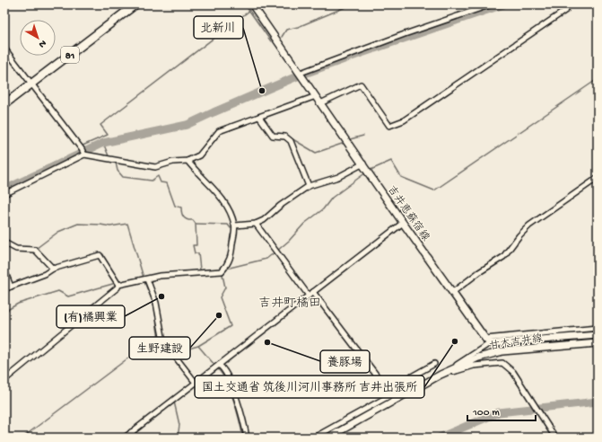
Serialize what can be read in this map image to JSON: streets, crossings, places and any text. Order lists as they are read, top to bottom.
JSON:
{
  "streets": {
    "main road": ["81", "吉井恵蘇宿線", "甘木吉井線"]
  },
  "districts": ["吉井町橘田"],
  "places": [
    "北新川",
    "(有)橘興業",
    "生野建設",
    "国土交通省 筑後川河川事務所 吉井出張所",
    "養豚場"
  ],
  "scale_bar": "100 m",
  "north": "bottom right"
}
